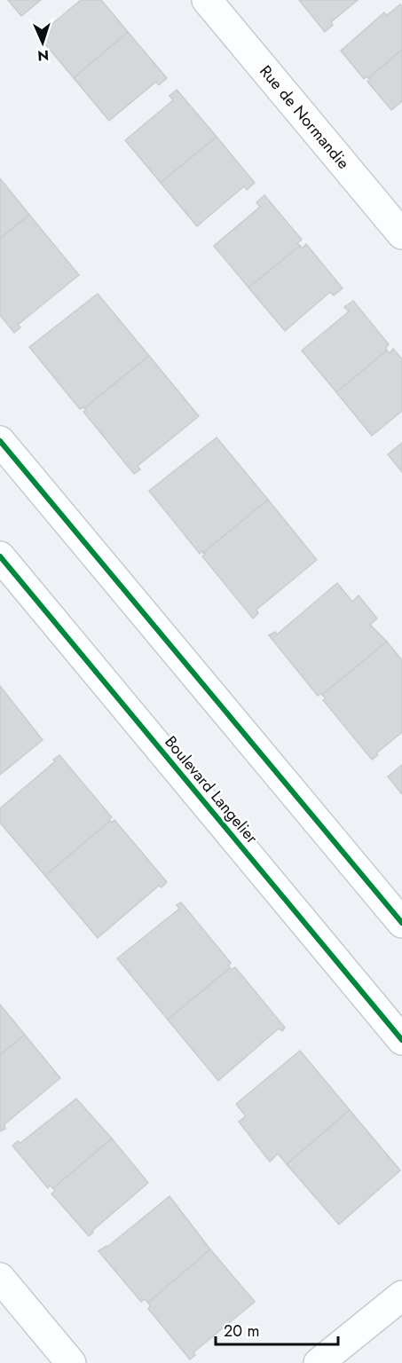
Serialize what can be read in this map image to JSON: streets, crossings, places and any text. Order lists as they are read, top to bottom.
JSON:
{
  "streets": {
    "main road": ["Rue de Normandie", "Boulevard Langelier"]
  },
  "scale_bar": "20 m",
  "north": "bottom"
}
